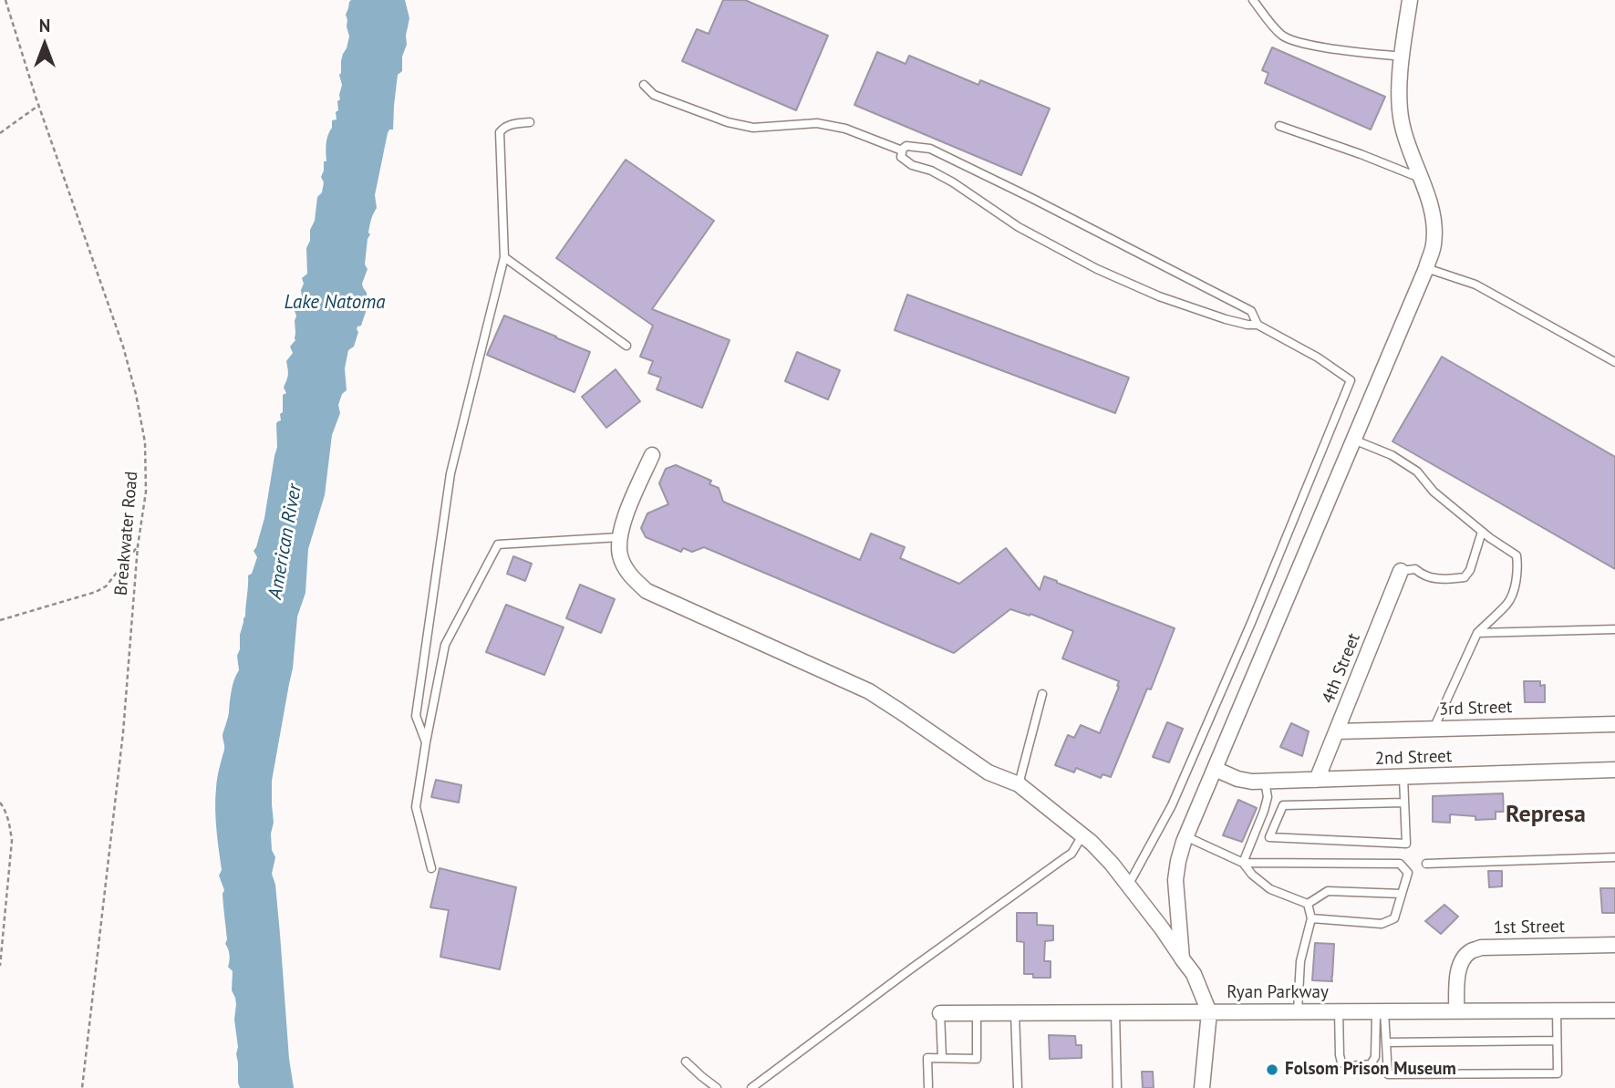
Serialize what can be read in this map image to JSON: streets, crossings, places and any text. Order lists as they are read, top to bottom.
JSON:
{
  "streets": {
    "street": [
      "4th Street",
      "3rd Street",
      "2nd Street",
      "1st Street",
      "Ryan Parkway"
    ],
    "path": ["Breakwater Road"]
  },
  "crossings": [
    ["4th Street", "3rd Street"],
    ["4th Street", "2nd Street"],
    ["1st Street", "Ryan Parkway"]
  ],
  "districts": ["Represa"],
  "water": ["Lake Natoma", "American River"],
  "places": ["Folsom Prison Museum"],
  "north": "top"
}
